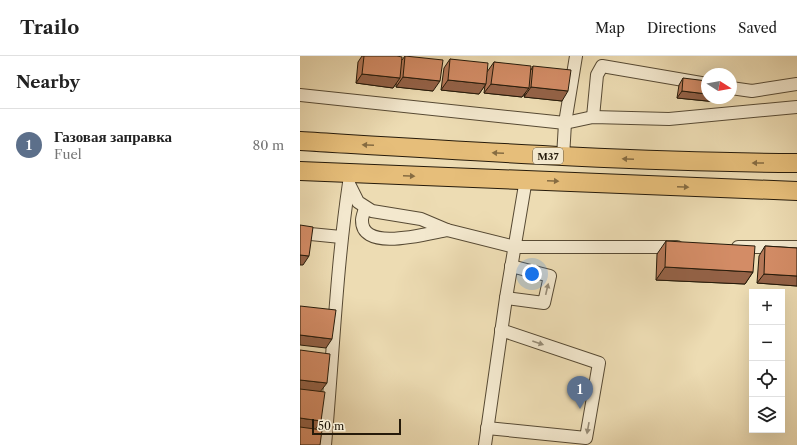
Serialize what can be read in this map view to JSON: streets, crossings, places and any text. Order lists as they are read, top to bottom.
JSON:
{
  "streets": {
    "highway": ["M37"]
  },
  "scale_bar": "50 m",
  "north": "right",
  "page": {
    "header": "Trailo",
    "nav": ["Map", "Directions", "Saved"],
    "heading": "Nearby",
    "list": [
      {
        "mark": "1",
        "name": "Газовая заправка",
        "note": "Fuel",
        "value": "80 m"
      }
    ],
    "map_buttons": ["+", "−"],
    "pins": "1",
    "scale": "50 m"
  }
}
